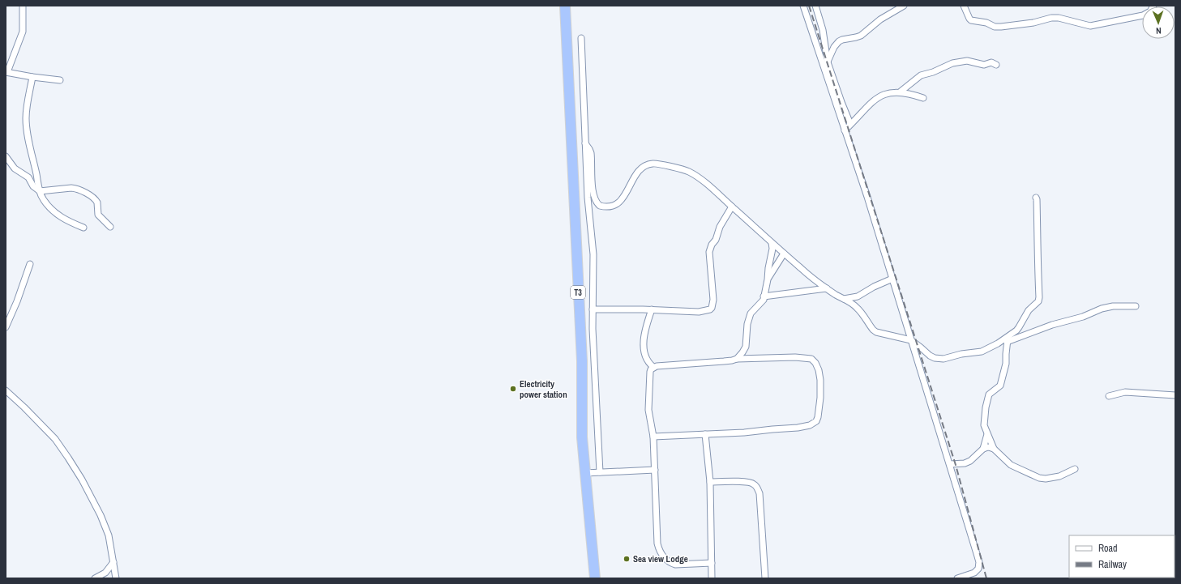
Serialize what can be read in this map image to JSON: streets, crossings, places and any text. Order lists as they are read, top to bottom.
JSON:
{
  "streets": {
    "highway": ["T3"]
  },
  "places": ["Electricity power station", "Sea view Lodge"],
  "legend": ["Road", "Railway"],
  "north": "bottom"
}
